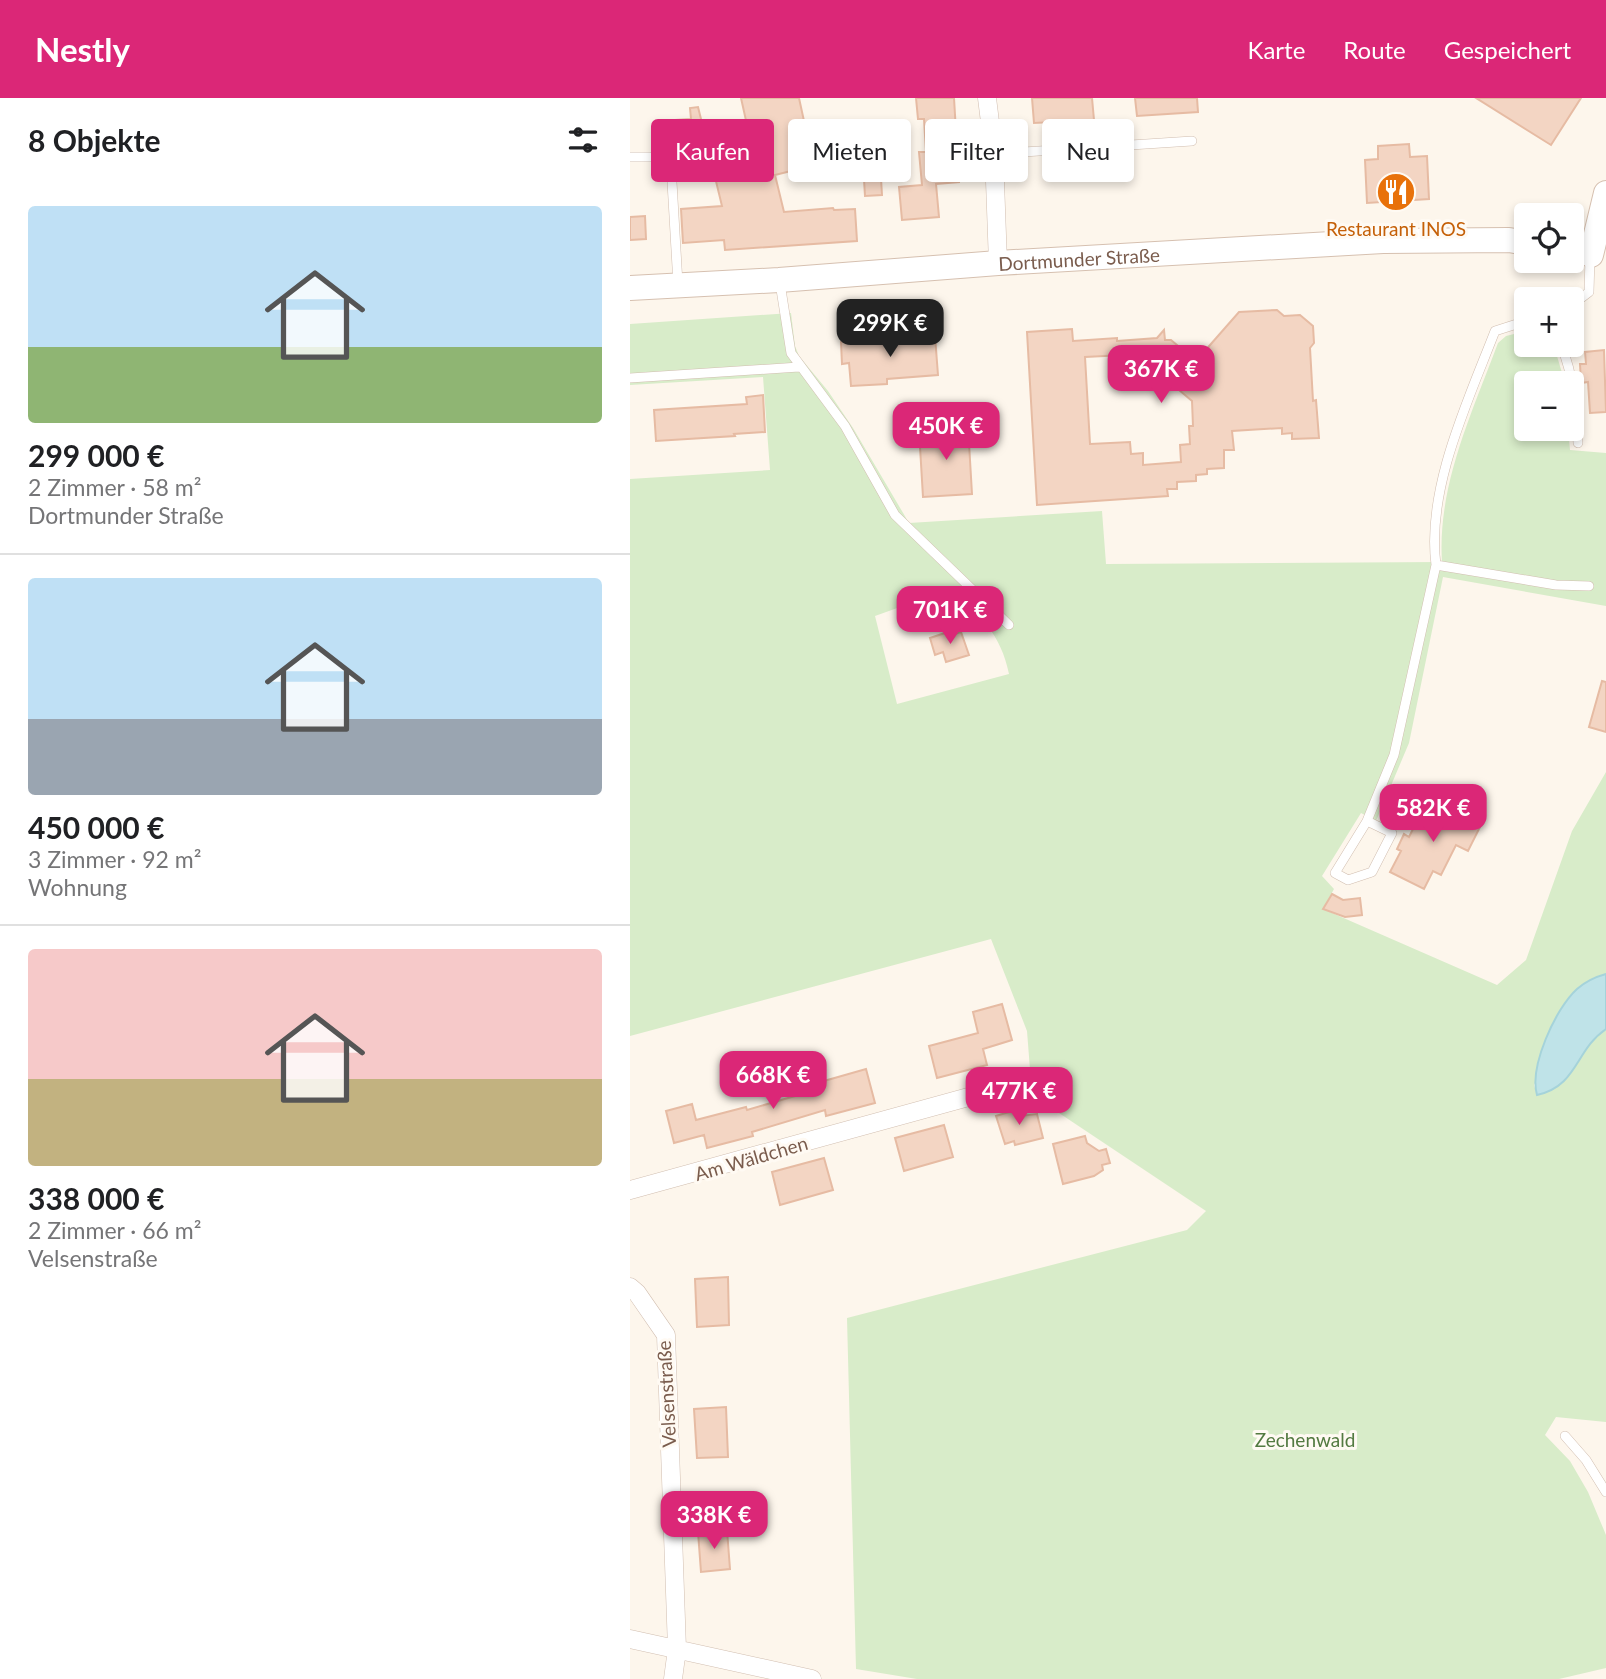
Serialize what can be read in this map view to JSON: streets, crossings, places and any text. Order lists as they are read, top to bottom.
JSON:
{
  "streets": {
    "main road": ["Dortmunder Straße"],
    "street": ["Am Wäldchen", "Velsenstraße"]
  },
  "parks": ["Zechenwald"],
  "places": {
    "restaurant": ["Restaurant INOS"]
  },
  "page": {
    "header": "Nestly",
    "nav": ["Karte", "Route", "Gespeichert"],
    "heading": "8 Objekte",
    "chip": [
      "Kaufen",
      "Mieten",
      "Filter",
      "Neu"
    ],
    "list": [
      {
        "name": "299 000 €",
        "note": "2 Zimmer · 58 m² · Dortmunder Straße"
      },
      {
        "name": "450 000 €",
        "note": "3 Zimmer · 92 m² · Wohnung"
      },
      {
        "name": "338 000 €",
        "note": "2 Zimmer · 66 m² · Velsenstraße"
      }
    ],
    "map_buttons": ["+", "−"],
    "price": [
      "299K €",
      "367K €",
      "450K €",
      "701K €",
      "582K €",
      "668K €",
      "477K €",
      "338K €"
    ]
  }
}
